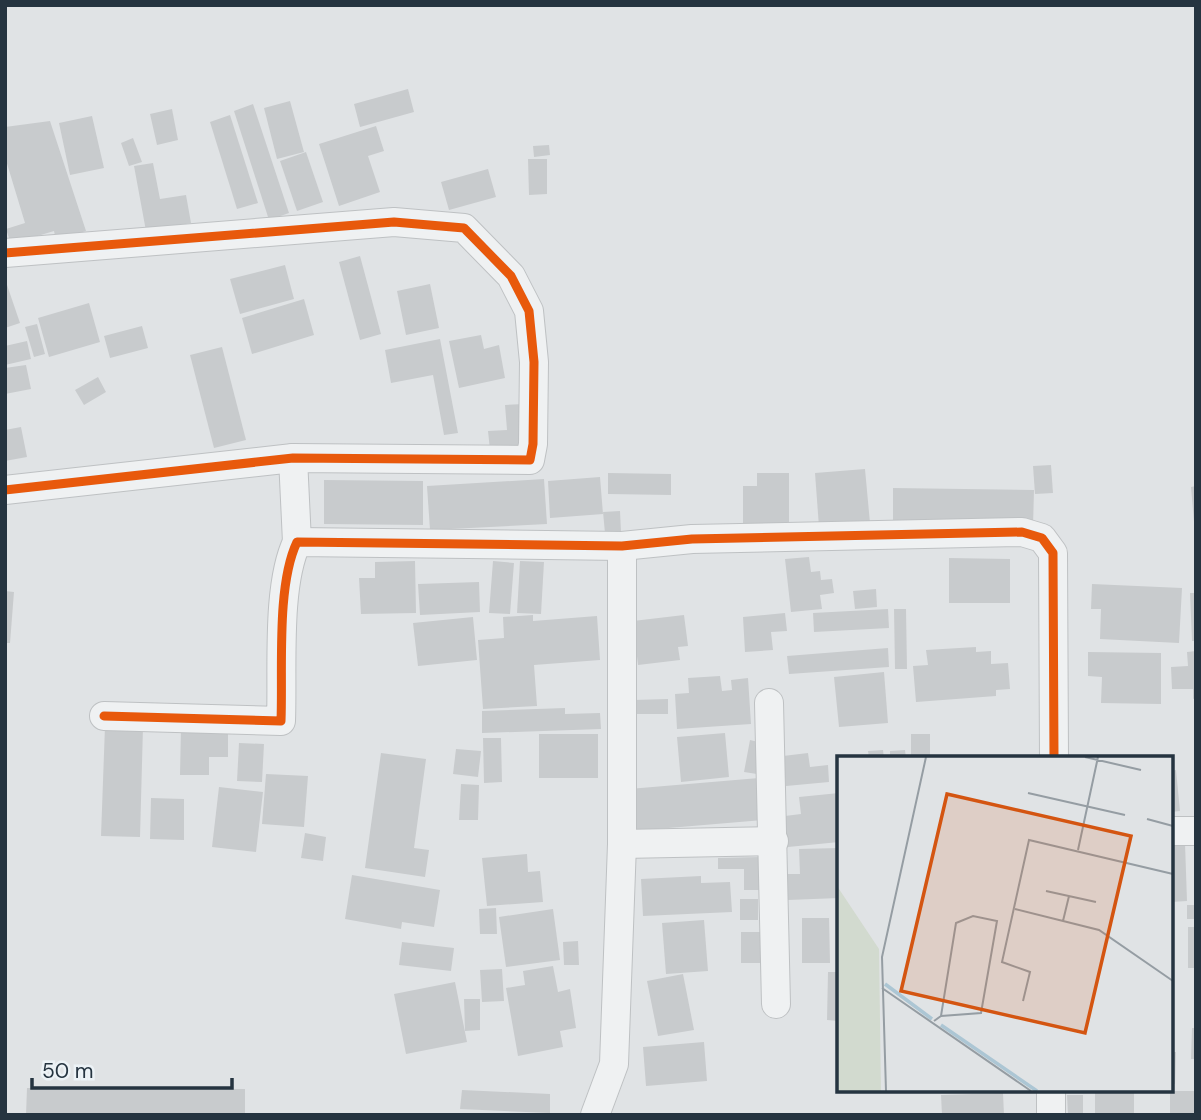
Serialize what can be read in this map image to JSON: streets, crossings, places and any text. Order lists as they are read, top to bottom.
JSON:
{
  "scale_bar": "50 m"
}
